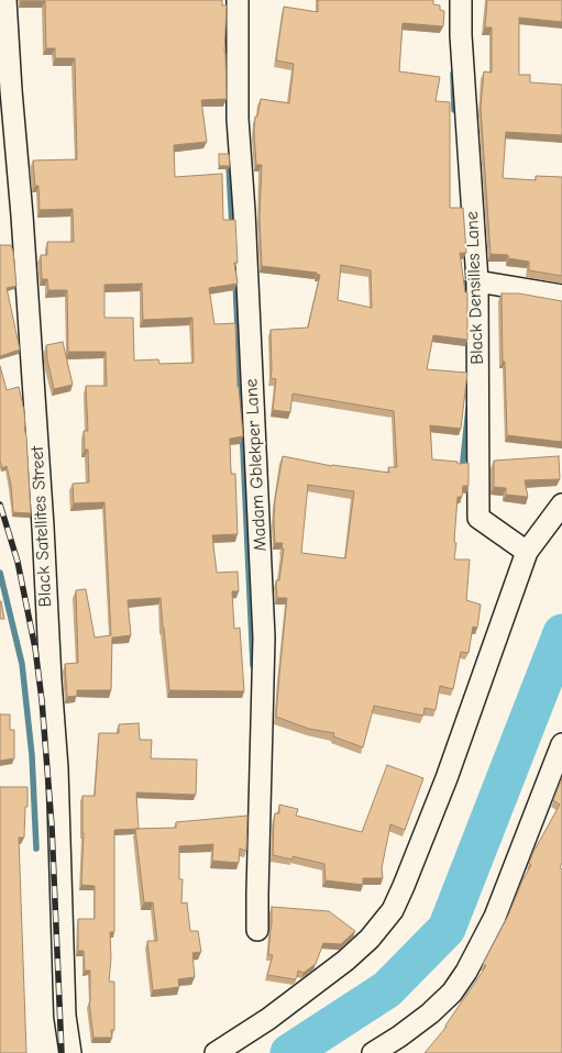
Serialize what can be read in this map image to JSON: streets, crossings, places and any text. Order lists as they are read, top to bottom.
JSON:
{
  "streets": {
    "street": ["Black Densilles Lane", "Madam Gblekper Lane", "Black Satellites Street"]
  }
}
